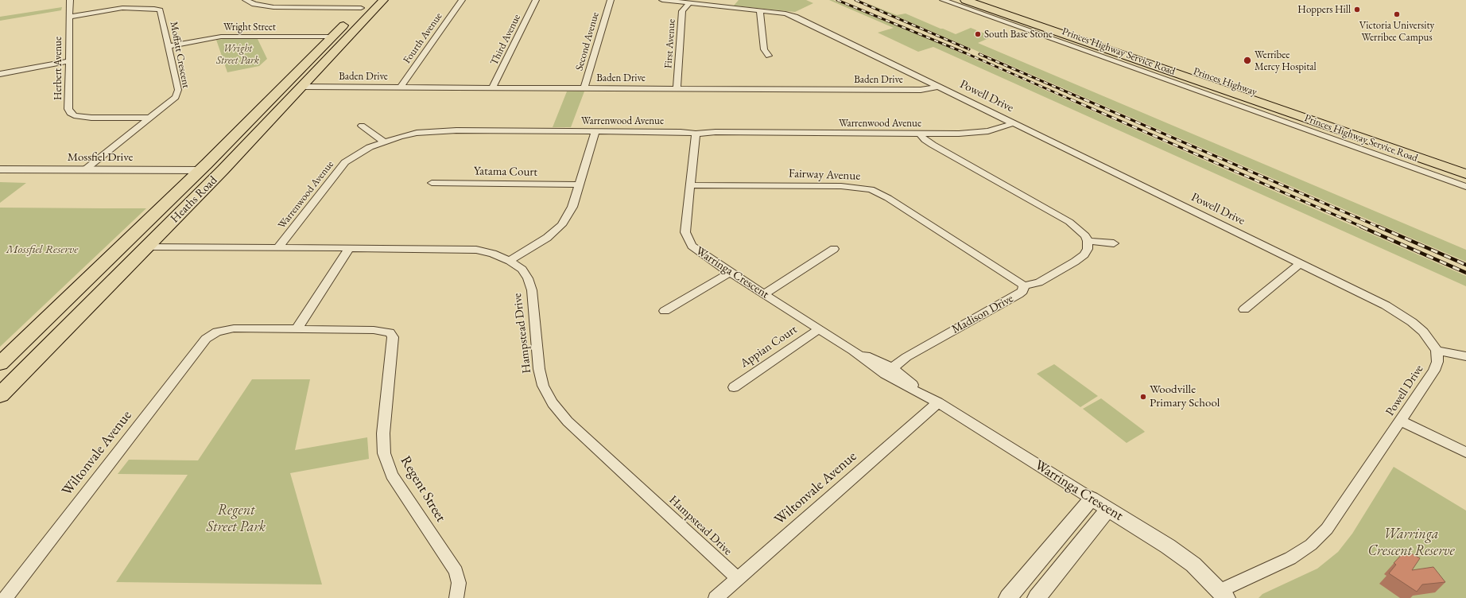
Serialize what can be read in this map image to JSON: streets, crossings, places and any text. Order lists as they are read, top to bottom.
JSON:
{
  "streets": {
    "highway": ["Princes Highway"],
    "main road": ["Heaths Road"],
    "street": [
      "Wright Street",
      "Fourth Avenue",
      "Third Avenue",
      "Second Avenue",
      "First Avenue",
      "Princes Highway Service Road",
      "Moffatt Crescent",
      "Herbert Avenue",
      "Baden Drive",
      "Powell Drive",
      "Warrenwood Avenue",
      "Mossfiel Drive",
      "Yatama Court",
      "Fairway Avenue",
      "Warringa Crescent",
      "Madison Drive",
      "Hampstead Drive",
      "Appian Court",
      "Wiltonvale Avenue",
      "Regent Street"
    ]
  },
  "crossings": [
    ["Wright Street", "Moffatt Crescent"],
    ["Wright Street", "Heaths Road"],
    ["Fourth Avenue", "Baden Drive"],
    ["Third Avenue", "Baden Drive"],
    ["Second Avenue", "Baden Drive"],
    ["First Avenue", "Baden Drive"],
    ["First Avenue", "Powell Drive"],
    ["Princes Highway Service Road", "Princes Highway"],
    ["Moffatt Crescent", "Herbert Avenue"],
    ["Moffatt Crescent", "Mossfiel Drive"],
    ["Baden Drive", "Powell Drive"],
    ["Baden Drive", "Heaths Road"],
    ["Powell Drive", "Warrenwood Avenue"],
    ["Powell Drive", "Warringa Crescent"],
    ["Warrenwood Avenue", "Warringa Crescent"],
    ["Warrenwood Avenue", "Hampstead Drive"],
    ["Mossfiel Drive", "Heaths Road"],
    ["Fairway Avenue", "Warringa Crescent"],
    ["Fairway Avenue", "Madison Drive"],
    ["Heaths Road", "Hampstead Drive"],
    ["Warringa Crescent", "Madison Drive"],
    ["Warringa Crescent", "Appian Court"],
    ["Warringa Crescent", "Wiltonvale Avenue"],
    ["Hampstead Drive", "Wiltonvale Avenue"],
    ["Wiltonvale Avenue", "Regent Street"]
  ],
  "parks": [
    "Wright Street Park",
    "Mossfiel Reserve",
    "Regent Street Park",
    "Warringa Crescent Reserve"
  ],
  "places": [
    "Hoppers Hill",
    "Victoria University Werribee Campus",
    "South Base Stone",
    "Werribee Mercy Hospital",
    "Woodville Primary School"
  ]
}
